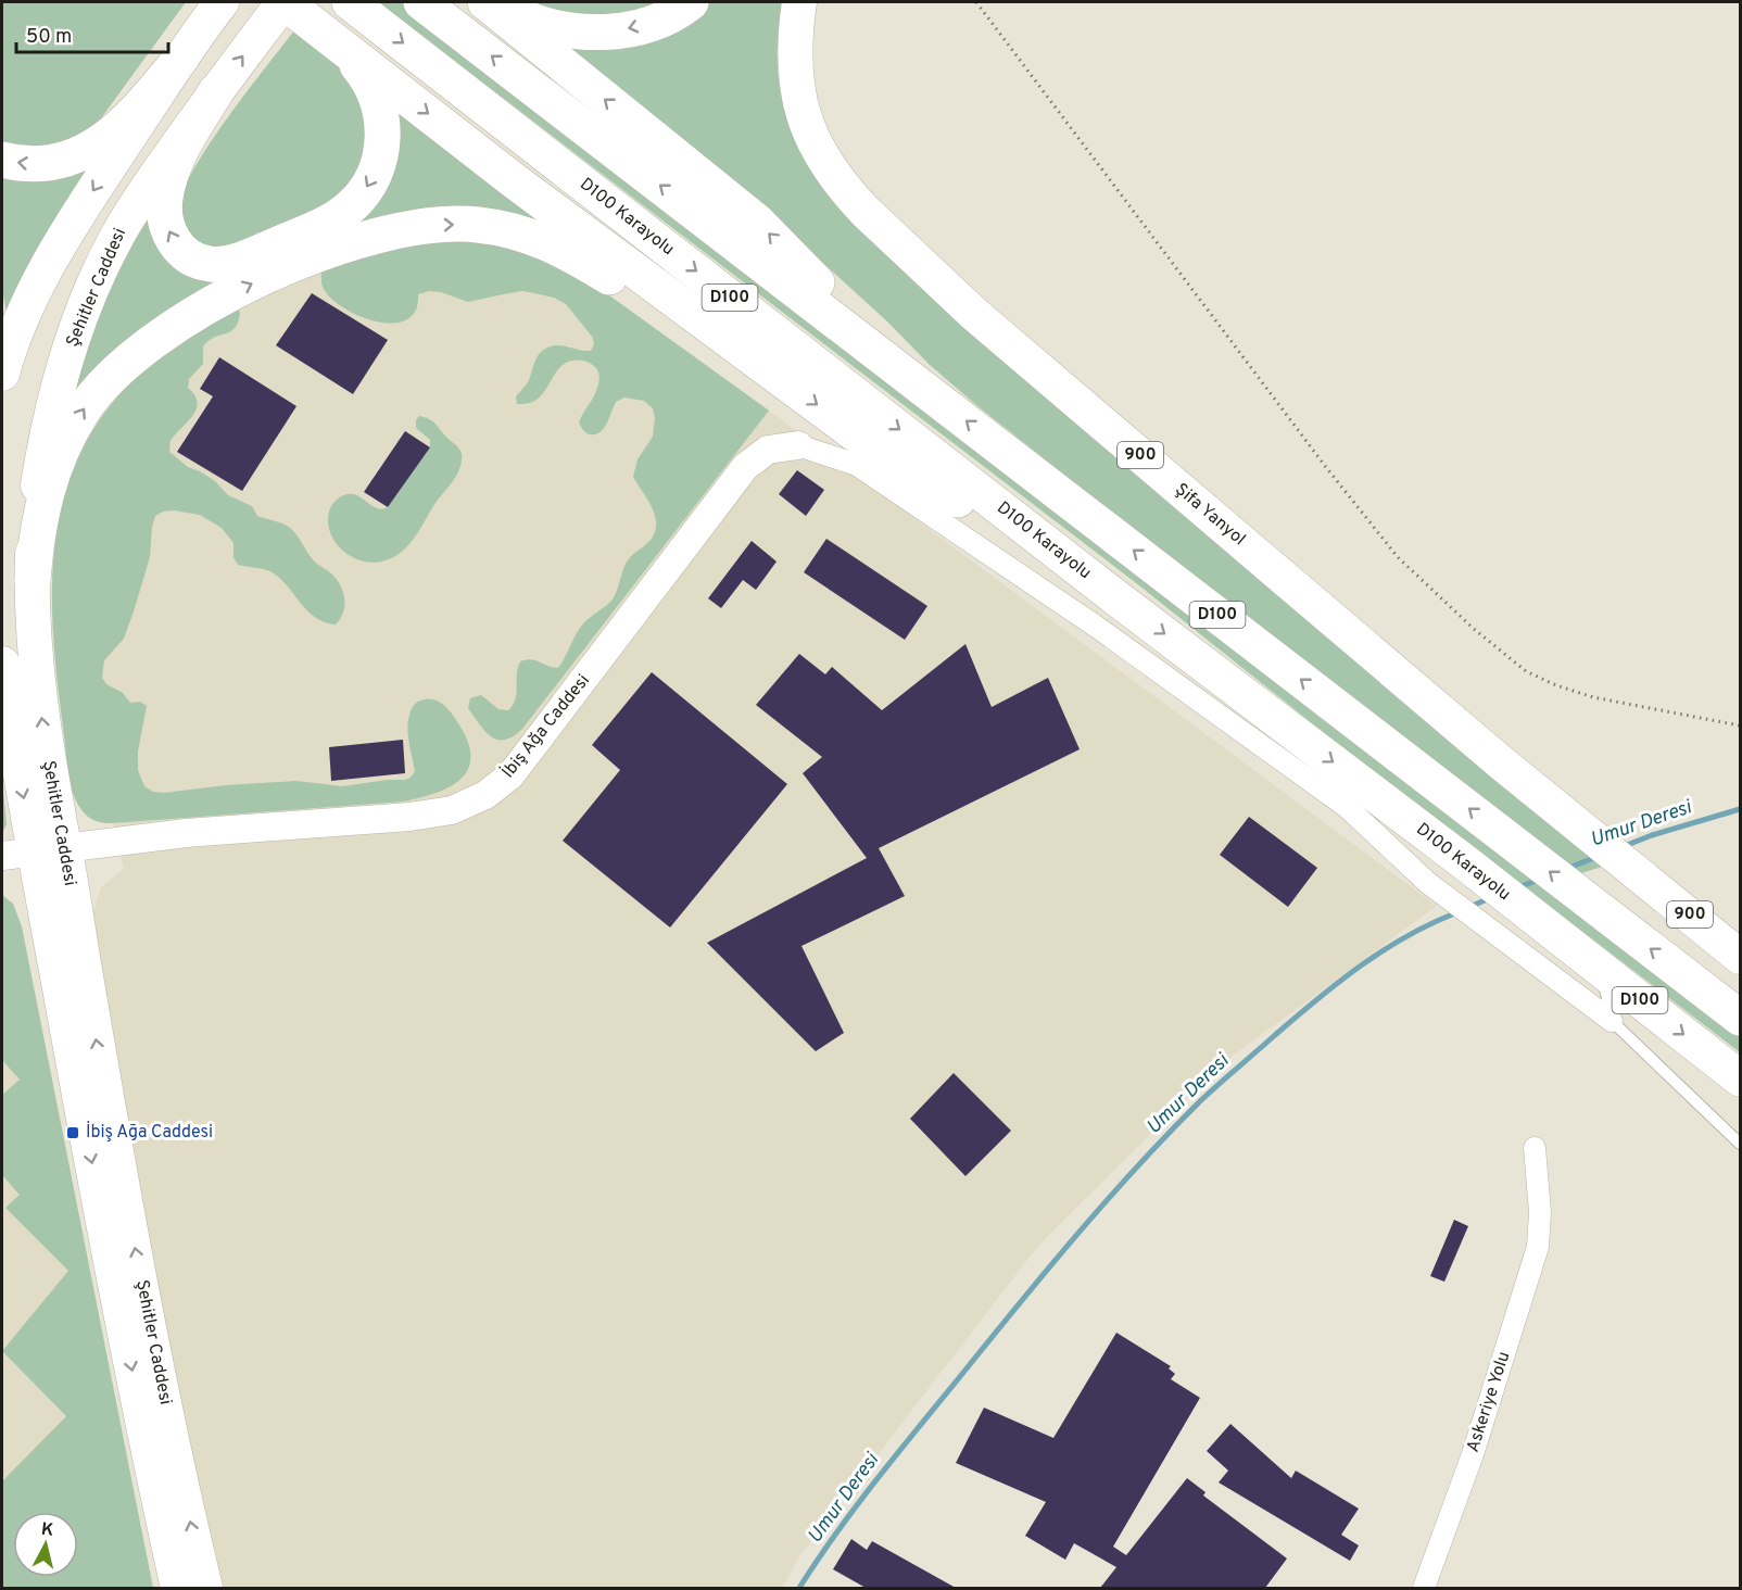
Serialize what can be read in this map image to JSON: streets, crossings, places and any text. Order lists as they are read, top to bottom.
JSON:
{
  "streets": {
    "highway": ["D100 Karayolu", "D100"],
    "main road": ["Şehitler Caddesi", "900", "Şifa Yanyol"],
    "street": ["İbiş Ağa Caddesi", "Askeriye Yolu"]
  },
  "crossings": [
    ["Şehitler Caddesi", "İbiş Ağa Caddesi"]
  ],
  "water": ["Umur Deresi"],
  "places": {
    "transit": ["İbiş Ağa Caddesi"]
  },
  "scale_bar": "50 m",
  "north": "top"
}
